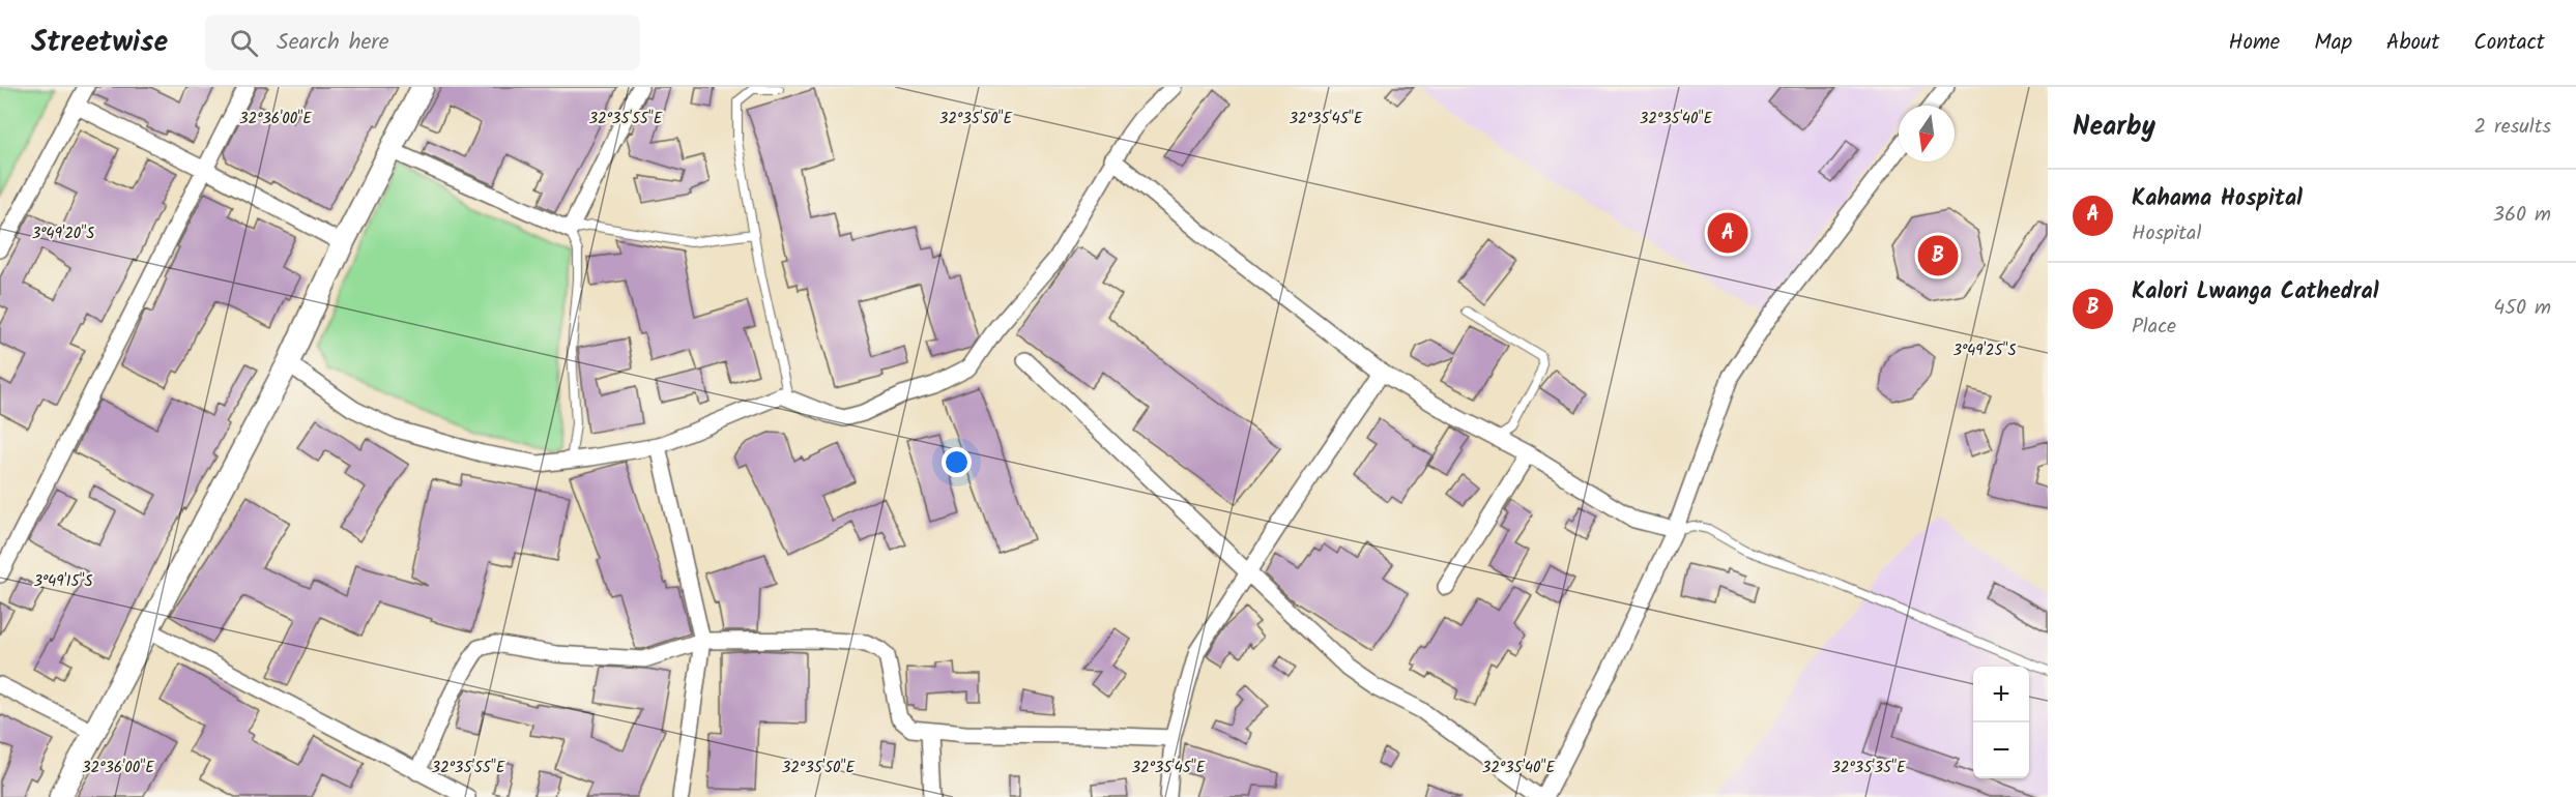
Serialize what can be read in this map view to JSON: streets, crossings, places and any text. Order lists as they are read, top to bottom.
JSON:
{
  "north": "bottom",
  "page": {
    "header": "Streetwise",
    "search": "Search here",
    "nav": [
      "Home",
      "Map",
      "About",
      "Contact"
    ],
    "heading": ["Nearby", "2 results"],
    "list": [
      {
        "mark": "A",
        "name": "Kahama Hospital",
        "note": "Hospital",
        "value": "360 m"
      },
      {
        "mark": "B",
        "name": "Kalori Lwanga Cathedral",
        "note": "Place",
        "value": "450 m"
      }
    ],
    "pins": ["A", "B"],
    "map_buttons": ["+", "−"]
  },
  "coordinates": [
    "32°36'00\"E",
    "32°35'55\"E",
    "32°35'50\"E",
    "32°35'45\"E",
    "32°35'40\"E",
    "3°49'20\"S",
    "3°49'25\"S",
    "3°49'15\"S",
    "32°35'35\"E"
  ]
}
